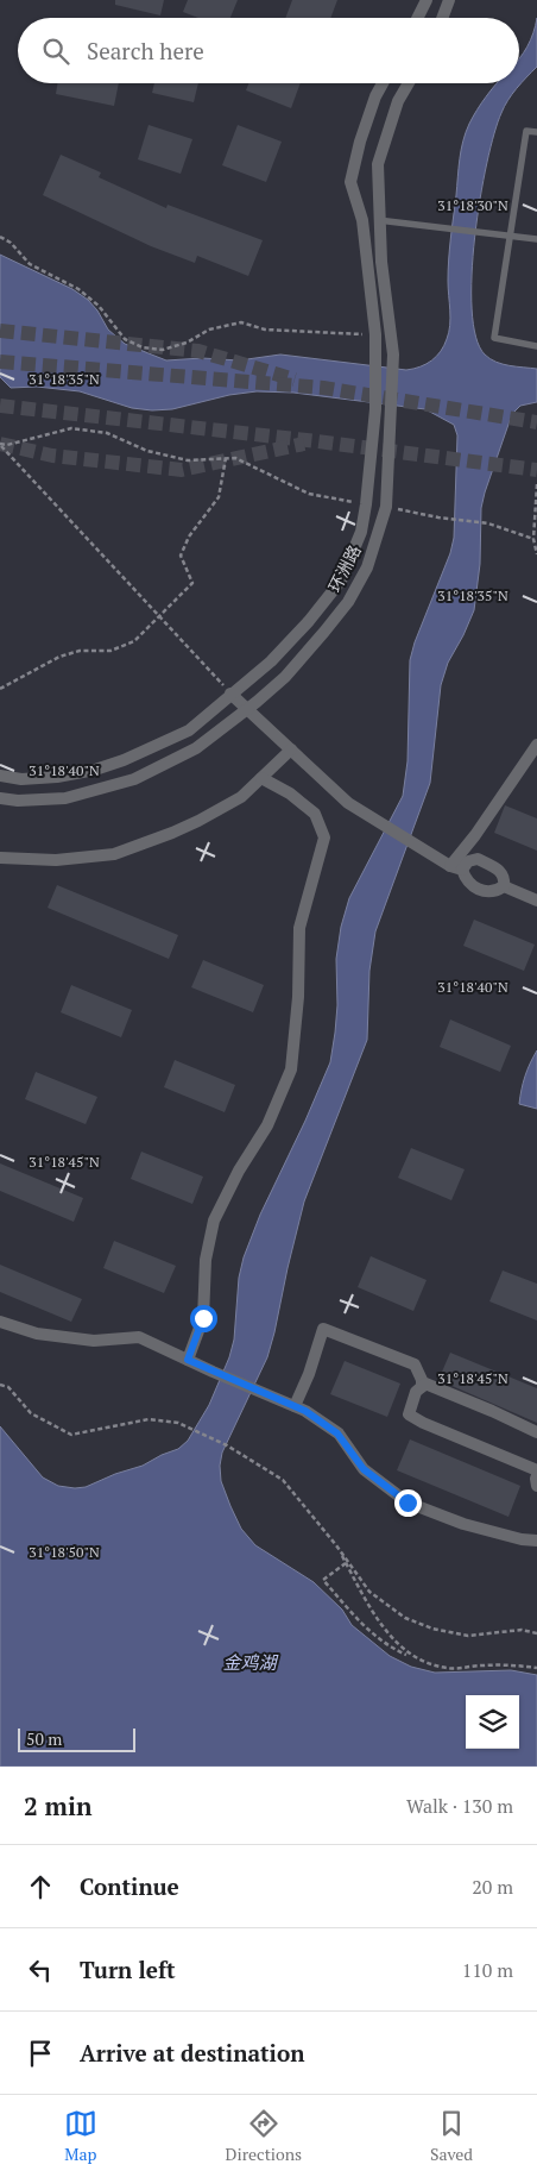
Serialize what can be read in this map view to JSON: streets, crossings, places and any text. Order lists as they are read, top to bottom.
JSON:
{
  "streets": {
    "street": ["环洲路"]
  },
  "water": ["金鸡湖"],
  "scale_bar": "50 m",
  "page": {
    "search": "Search here",
    "scale": "50 m",
    "heading": ["2 min", "Walk · 130 m"],
    "list": [
      ["Continue", "20 m"],
      ["Turn left", "110 m"],
      "Arrive at destination"
    ],
    "nav": ["Map", "Directions", "Saved"]
  },
  "coordinates": [
    "31°18'30\"N",
    "31°18'35\"N",
    "31°18'40\"N",
    "31°18'45\"N",
    "31°18'50\"N"
  ]
}
